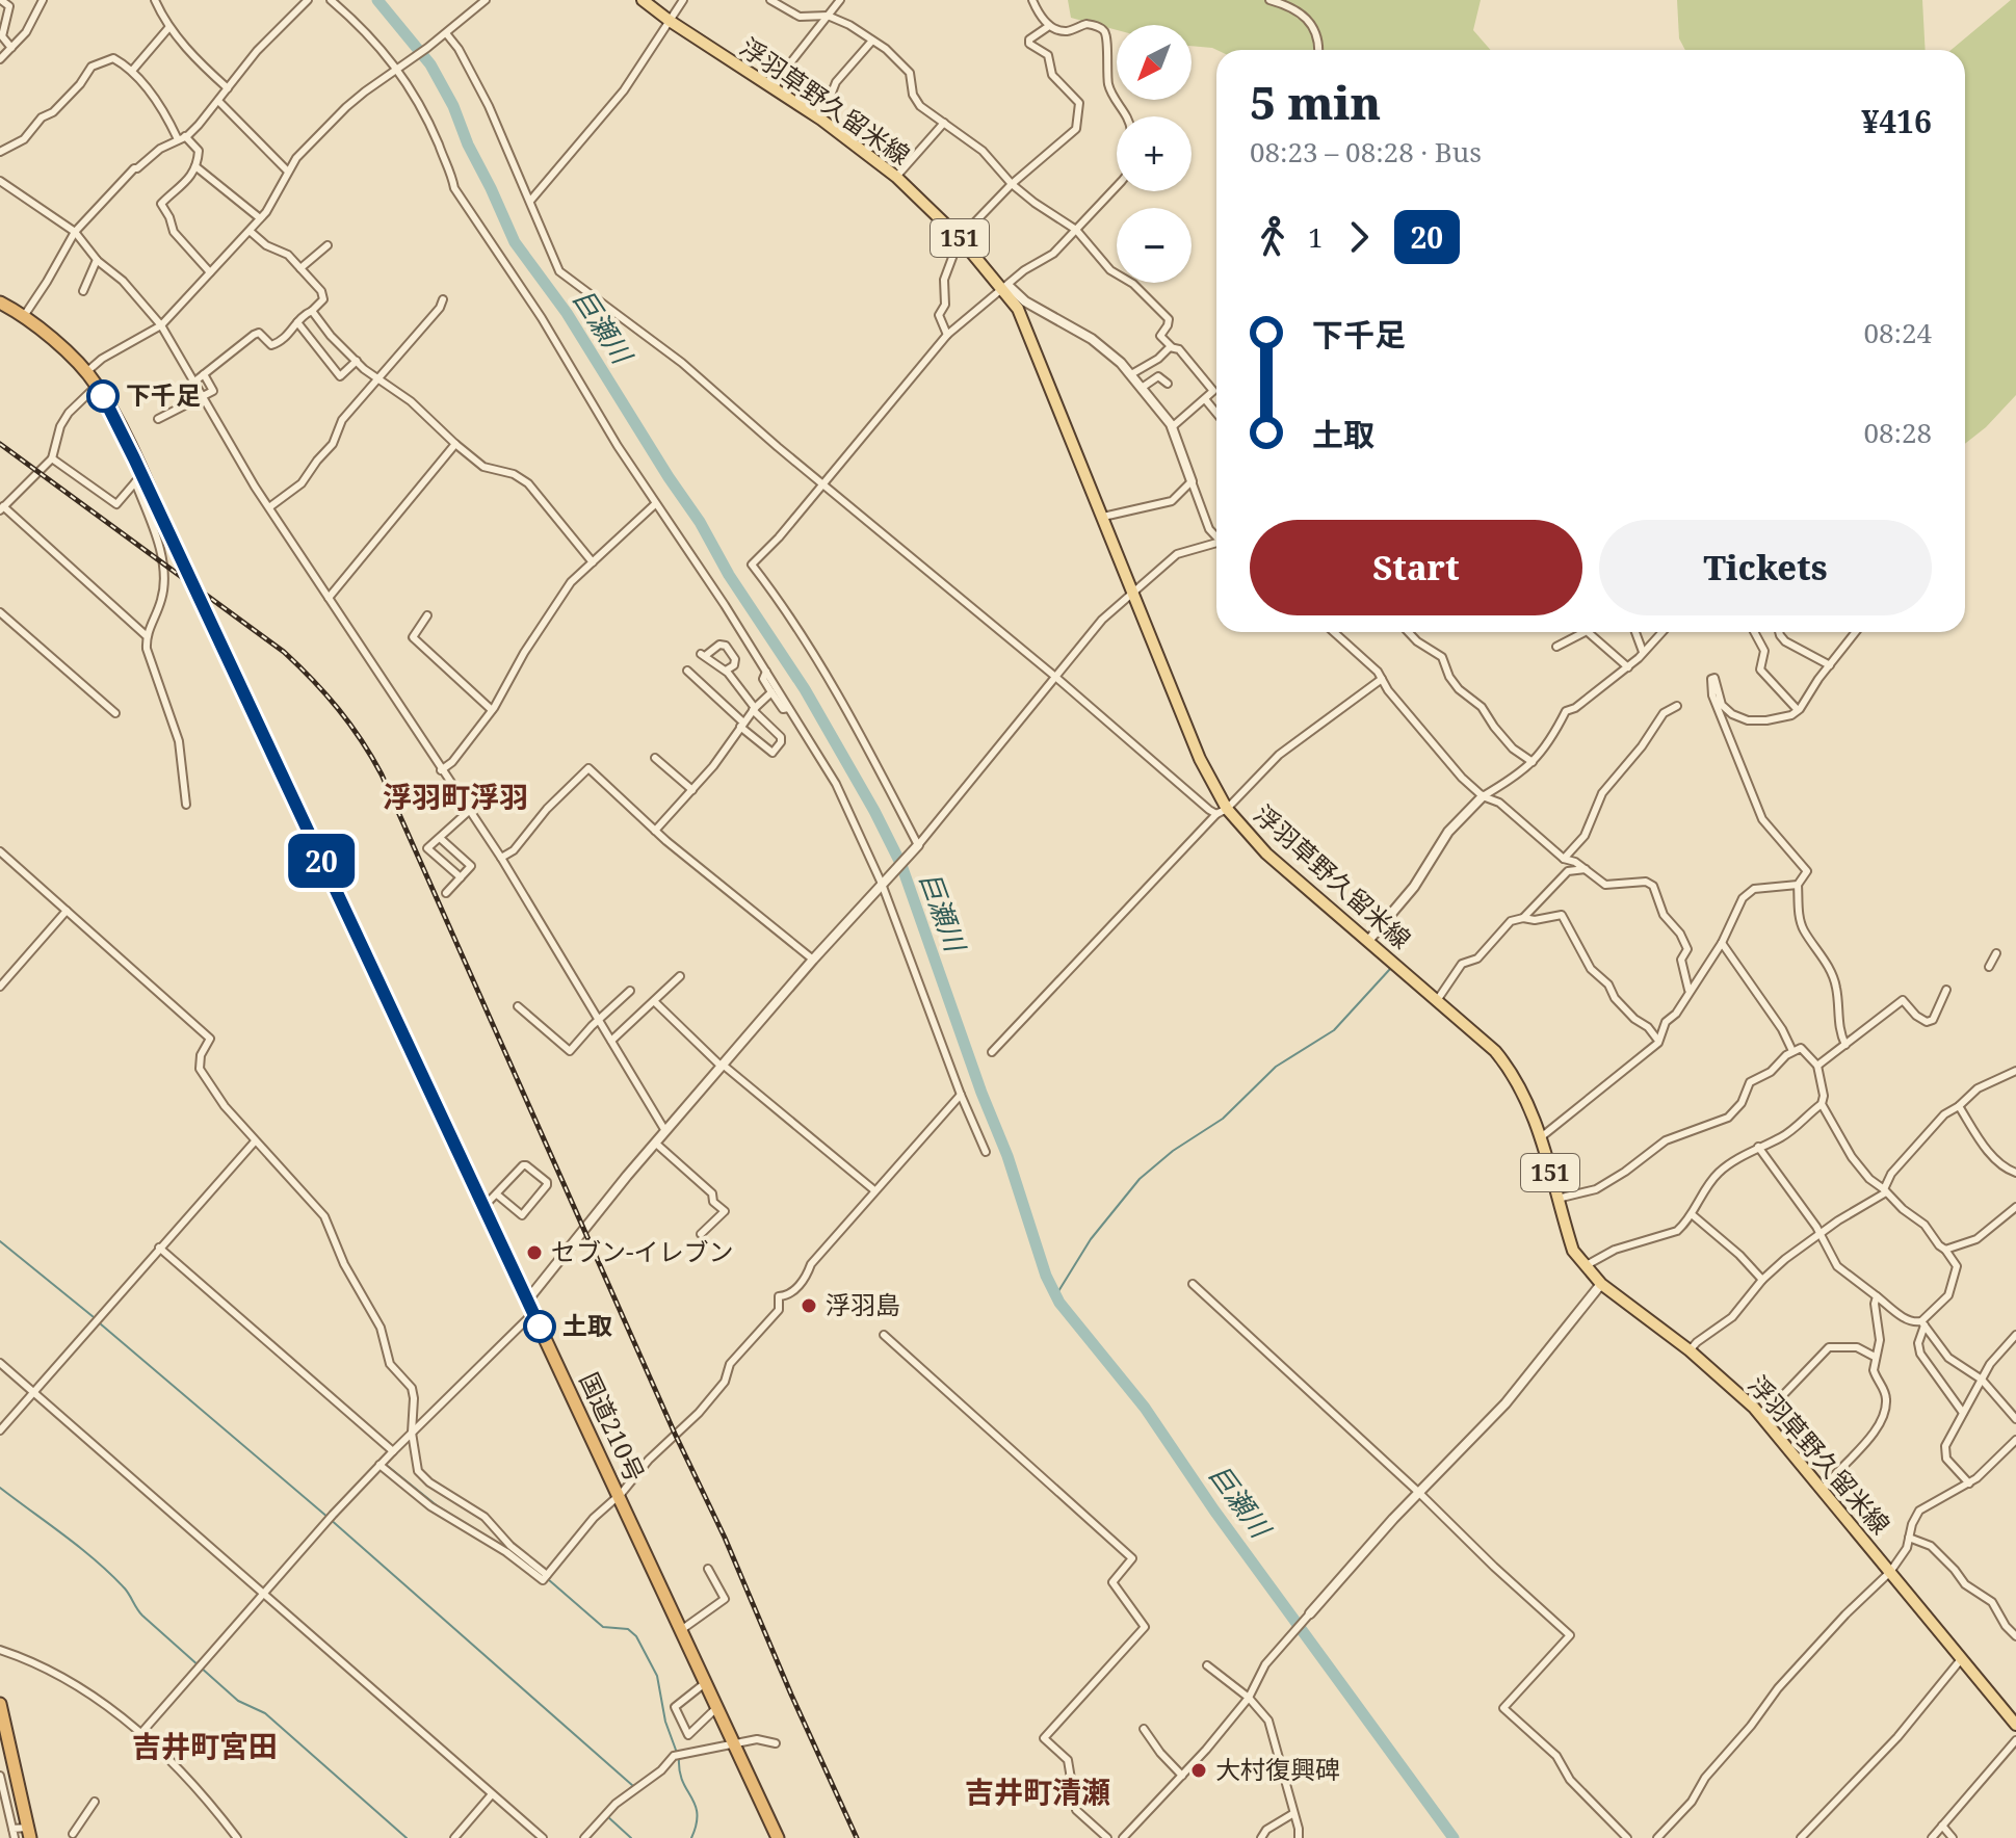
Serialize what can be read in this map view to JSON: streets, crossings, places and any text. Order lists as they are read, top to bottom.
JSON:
{
  "streets": {
    "highway": ["国道210号"],
    "main road": ["浮羽草野久留米線", "151"]
  },
  "districts": ["浮羽町浮羽", "吉井町宮田", "吉井町清瀬"],
  "water": ["巨瀬川"],
  "places": [
    "下千足",
    "セブン-イレブン",
    "浮羽島",
    "土取",
    "大村復興碑"
  ],
  "lines": ["bus line 20"],
  "north": "bottom left",
  "page": {
    "on_map": "20",
    "map_buttons": ["+", "−"],
    "heading": ["5 min", "08:23 – 08:28 · Bus", "¥416"],
    "legs": ["1", "20"],
    "list": [
      {
        "name": "下千足",
        "value": "08:24"
      },
      {
        "name": "土取",
        "value": "08:28"
      }
    ],
    "buttons": ["Start", "Tickets"]
  }
}
